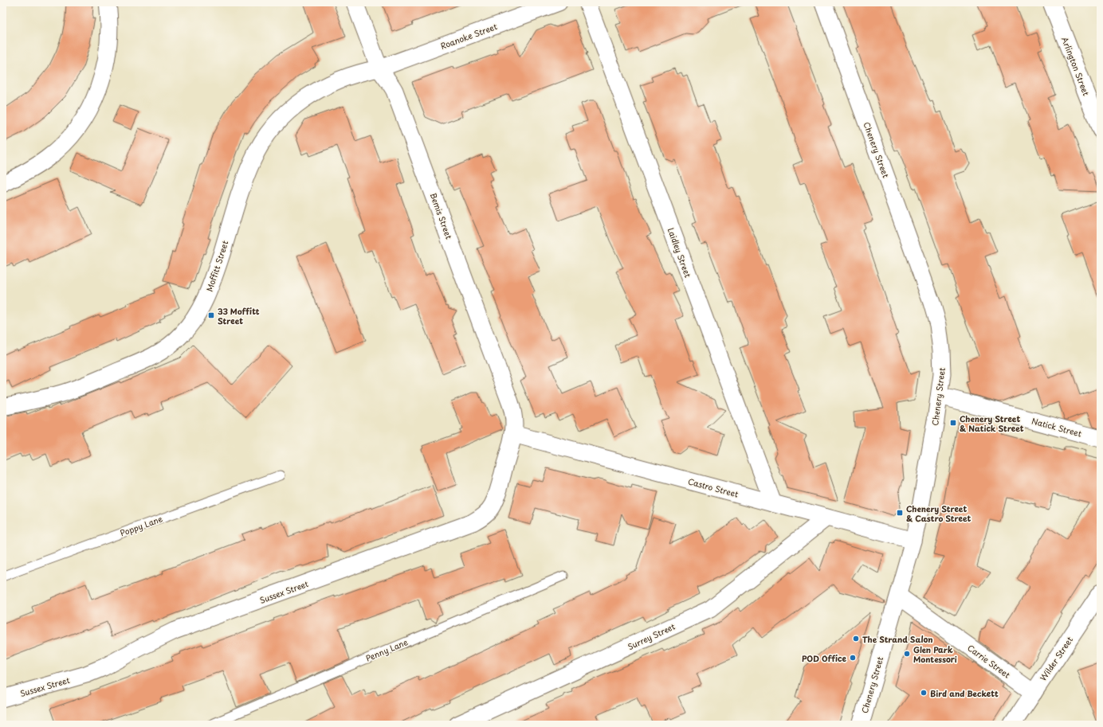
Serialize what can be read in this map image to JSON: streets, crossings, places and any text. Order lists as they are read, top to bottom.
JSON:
{
  "streets": {
    "street": [
      "Roanoke Street",
      "Arlington Street",
      "Chenery Street",
      "Bemis Street",
      "Laidley Street",
      "Moffitt Street",
      "Natick Street",
      "Castro Street",
      "Sussex Street",
      "Surrey Street",
      "Wilder Street",
      "Carrie Street"
    ],
    "lane": ["Poppy Lane", "Penny Lane"]
  },
  "crossings": [
    ["Roanoke Street", "Bemis Street"],
    ["Roanoke Street", "Moffitt Street"],
    ["Chenery Street", "Natick Street"],
    ["Chenery Street", "Castro Street"],
    ["Chenery Street", "Carrie Street"],
    ["Bemis Street", "Moffitt Street"],
    ["Bemis Street", "Castro Street"],
    ["Bemis Street", "Sussex Street"],
    ["Laidley Street", "Castro Street"],
    ["Castro Street", "Sussex Street"],
    ["Castro Street", "Surrey Street"],
    ["Wilder Street", "Carrie Street"]
  ],
  "places": {
    "transit": ["33 Moffitt Street", "Chenery Street & Natick Street", "Chenery Street & Castro Street"],
    "other": [
      "The Strand Salon",
      "Glen Park Montessori",
      "POD Office",
      "Bird and Beckett"
    ]
  }
}
